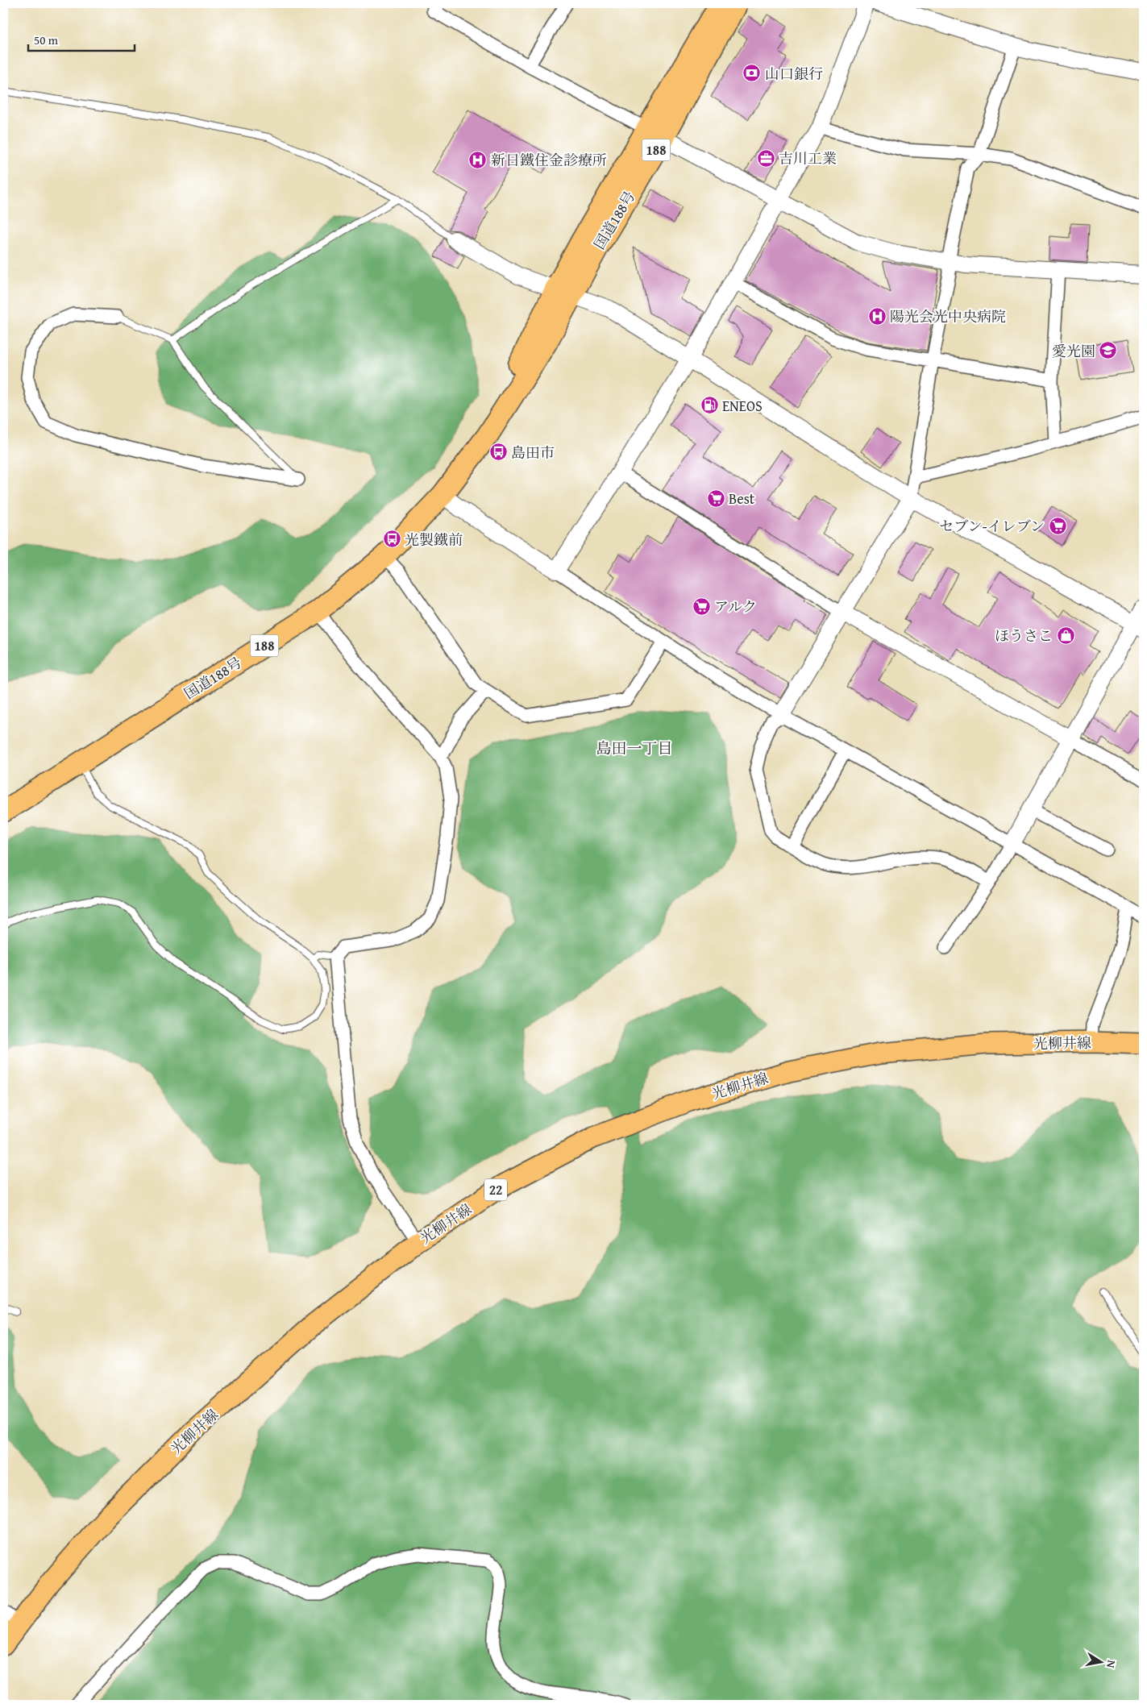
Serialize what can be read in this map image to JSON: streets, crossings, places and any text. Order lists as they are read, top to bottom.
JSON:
{
  "streets": {
    "highway": ["188", "国道188号"],
    "main road": ["光柳井線", "22"]
  },
  "districts": ["島田一丁目"],
  "places": {
    "bank": ["山口銀行"],
    "office": ["吉川工業"],
    "hospital": ["新日鐵住金診療所", "陽光会光中央病院"],
    "school or university": ["愛光園"],
    "fuel station": ["ENEOS"],
    "bus stop": ["島田市", "光製鐵前"],
    "supermarket": ["Best", "セブン-イレブン", "アルク"],
    "shop": ["ほうさこ"]
  },
  "scale_bar": "50 m",
  "north": "right"
}
